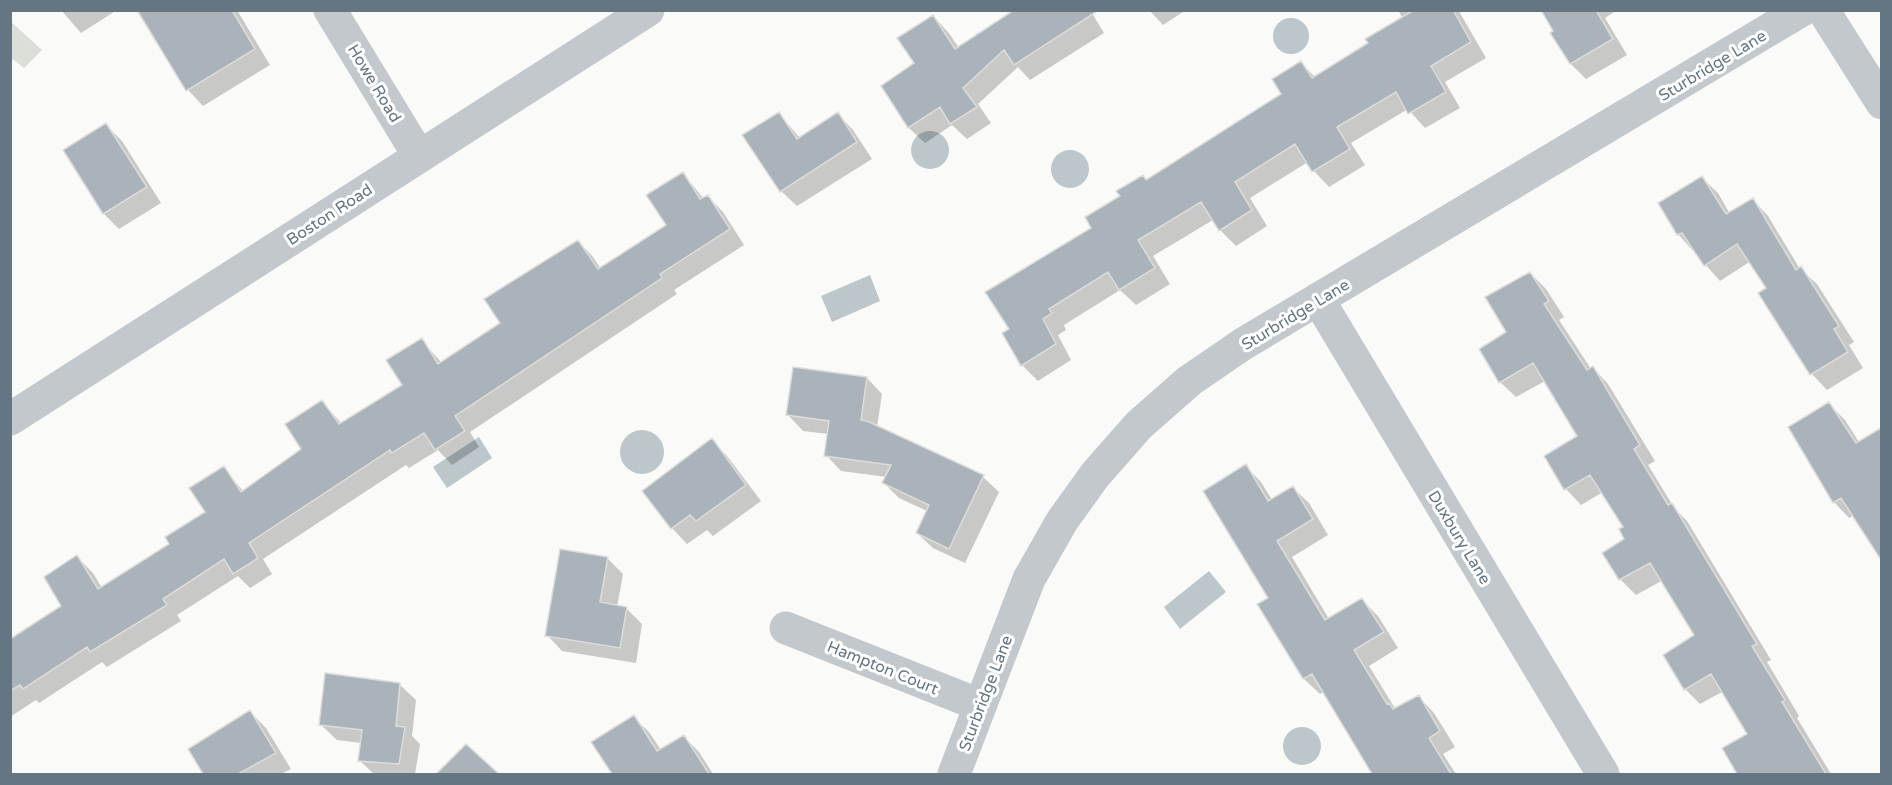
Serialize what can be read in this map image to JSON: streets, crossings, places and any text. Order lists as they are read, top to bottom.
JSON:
{
  "streets": {
    "street": [
      "Sturbridge Lane",
      "Howe Road",
      "Boston Road",
      "Duxbury Lane",
      "Hampton Court"
    ]
  },
  "crossings": [
    ["Sturbridge Lane", "Duxbury Lane"],
    ["Sturbridge Lane", "Hampton Court"],
    ["Howe Road", "Boston Road"]
  ]
}
